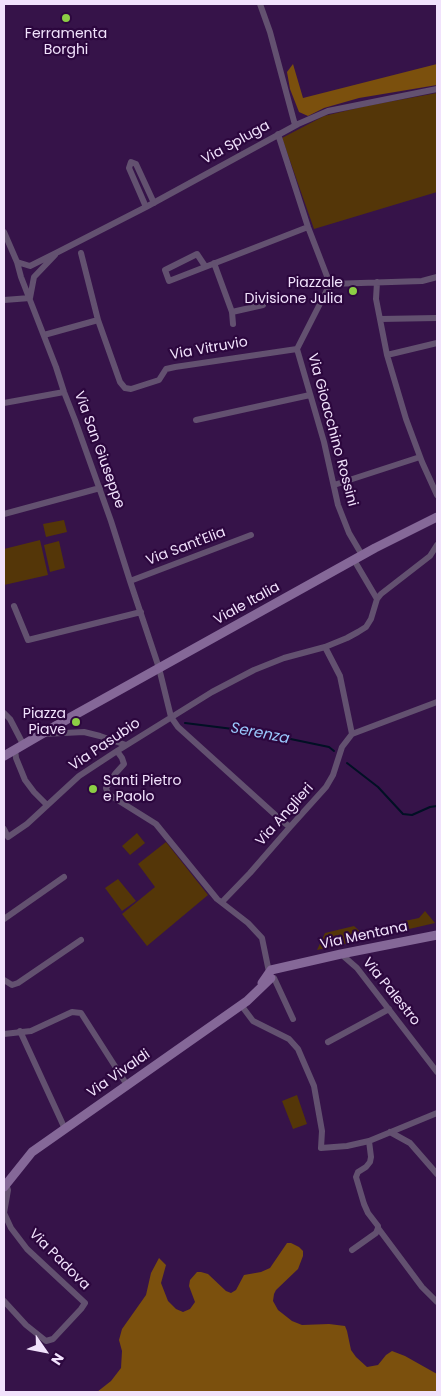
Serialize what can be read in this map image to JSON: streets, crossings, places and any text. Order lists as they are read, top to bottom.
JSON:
{
  "streets": {
    "street": [
      "Via Spluga",
      "Via Vitruvio",
      "Via Gioacchino Rossini",
      "Via San Giuseppe",
      "Via Sant'Elia",
      "Viale Italia",
      "Via Pasubio",
      "Via Anglieri",
      "Via Mentana",
      "Via Palestro",
      "Via Vivaldi",
      "Via Padova"
    ]
  },
  "crossings": [
    ["Via Spluga", "Via San Giuseppe"],
    ["Via Vitruvio", "Via Gioacchino Rossini"],
    ["Via Gioacchino Rossini", "Viale Italia"],
    ["Via Gioacchino Rossini", "Via Pasubio"],
    ["Via San Giuseppe", "Via Sant'Elia"],
    ["Via San Giuseppe", "Viale Italia"],
    ["Via San Giuseppe", "Via Pasubio"],
    ["Via Mentana", "Via Palestro"],
    ["Via Mentana", "Via Vivaldi"],
    ["Via Vivaldi", "Via Padova"]
  ],
  "water": ["Serenza"],
  "places": [
    "Ferramenta Borghi",
    "Piazzale Divisione Julia",
    "Piazza Piave",
    "Santi Pietro e Paolo"
  ],
  "north": "bottom right"
}
